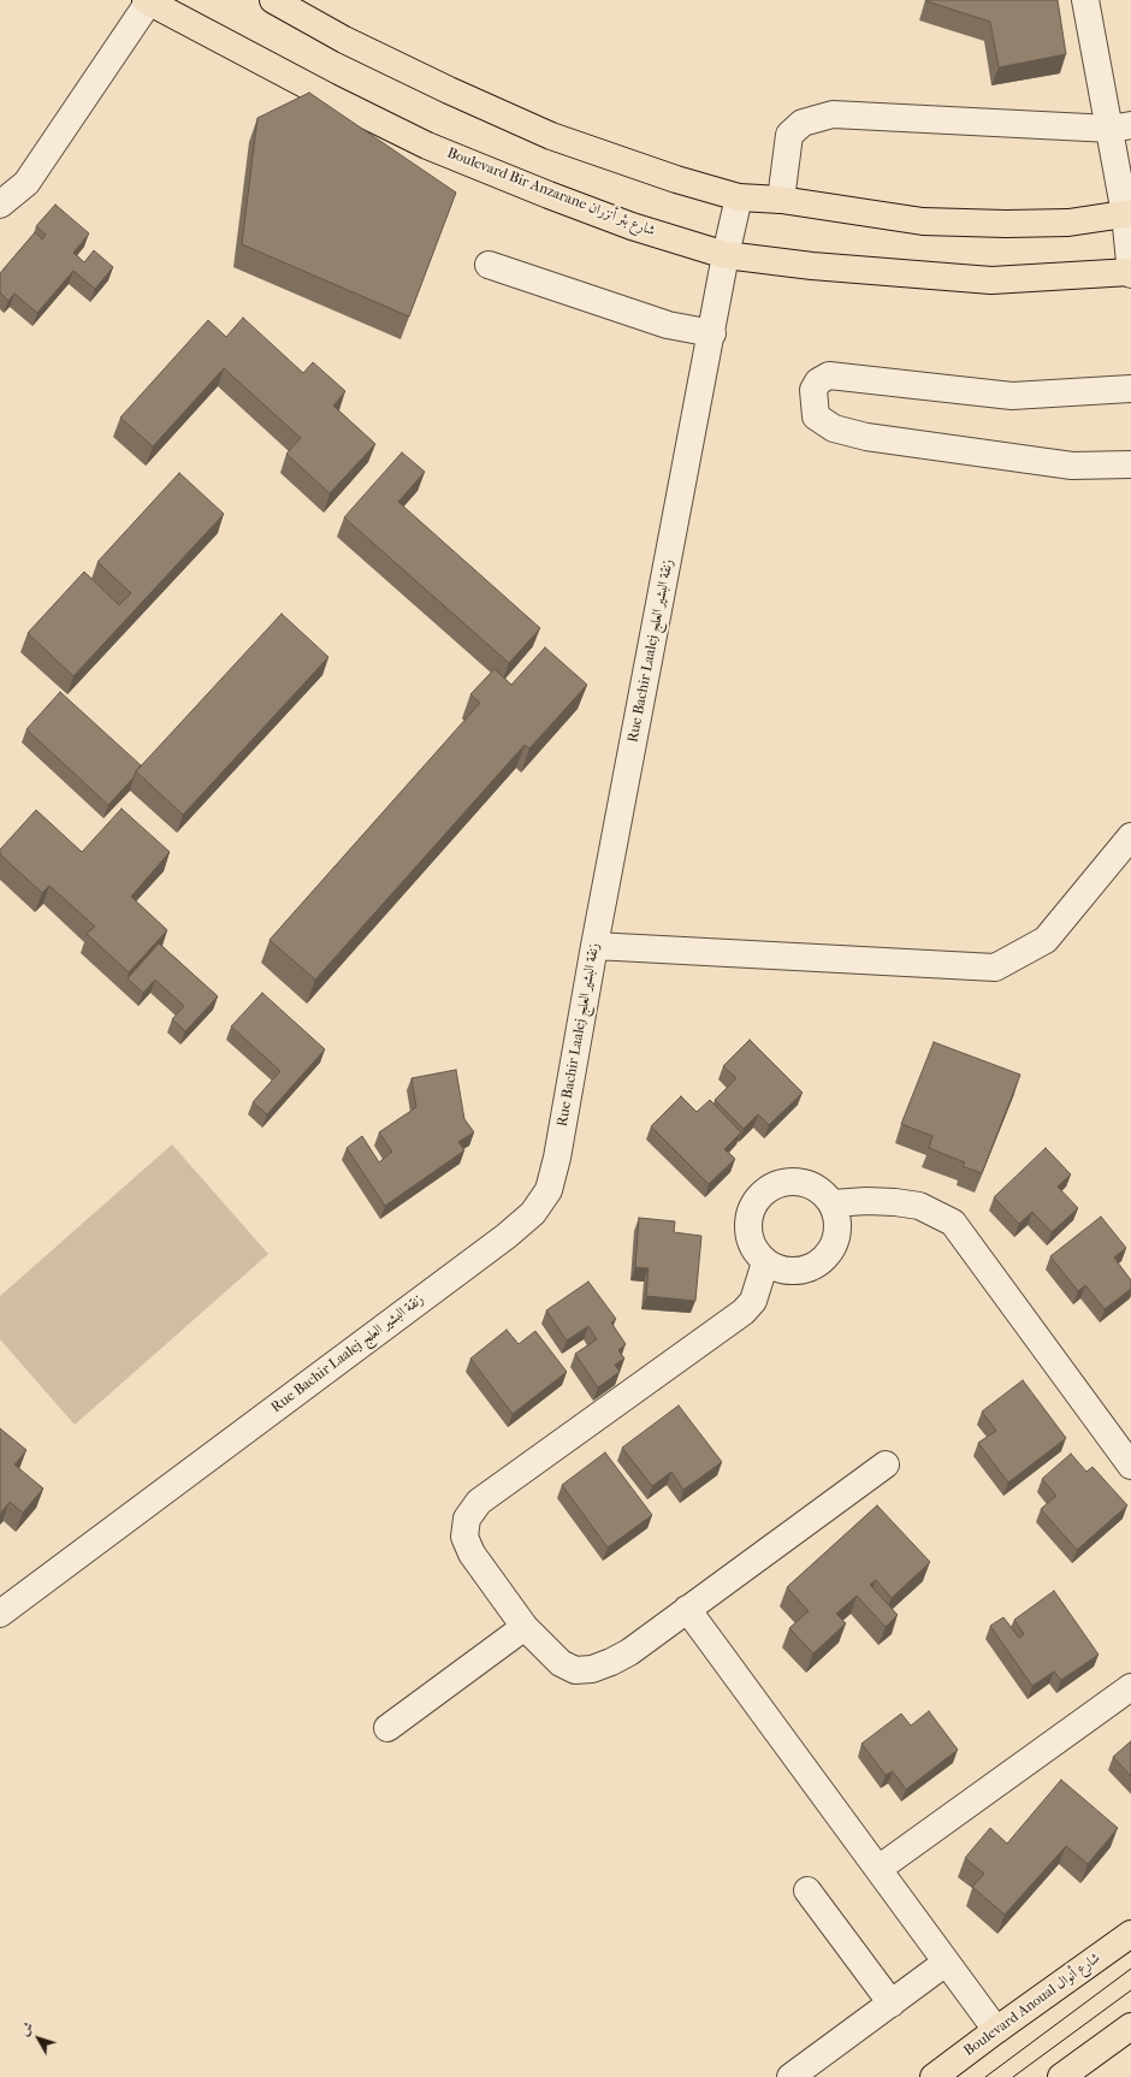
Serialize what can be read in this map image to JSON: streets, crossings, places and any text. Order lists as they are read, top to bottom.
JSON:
{
  "streets": {
    "main road": ["Boulevard Bir Anzarane شارع بئر أنزران", "Boulevard Anoual شارع أنوال"],
    "street": ["Rue Bachir Laalej زنقة البشير العلج"]
  },
  "crossings": [
    ["Boulevard Bir Anzarane شارع بئر أنزران", "Rue Bachir Laalej زنقة البشير العلج"]
  ],
  "north": "top left"
}
